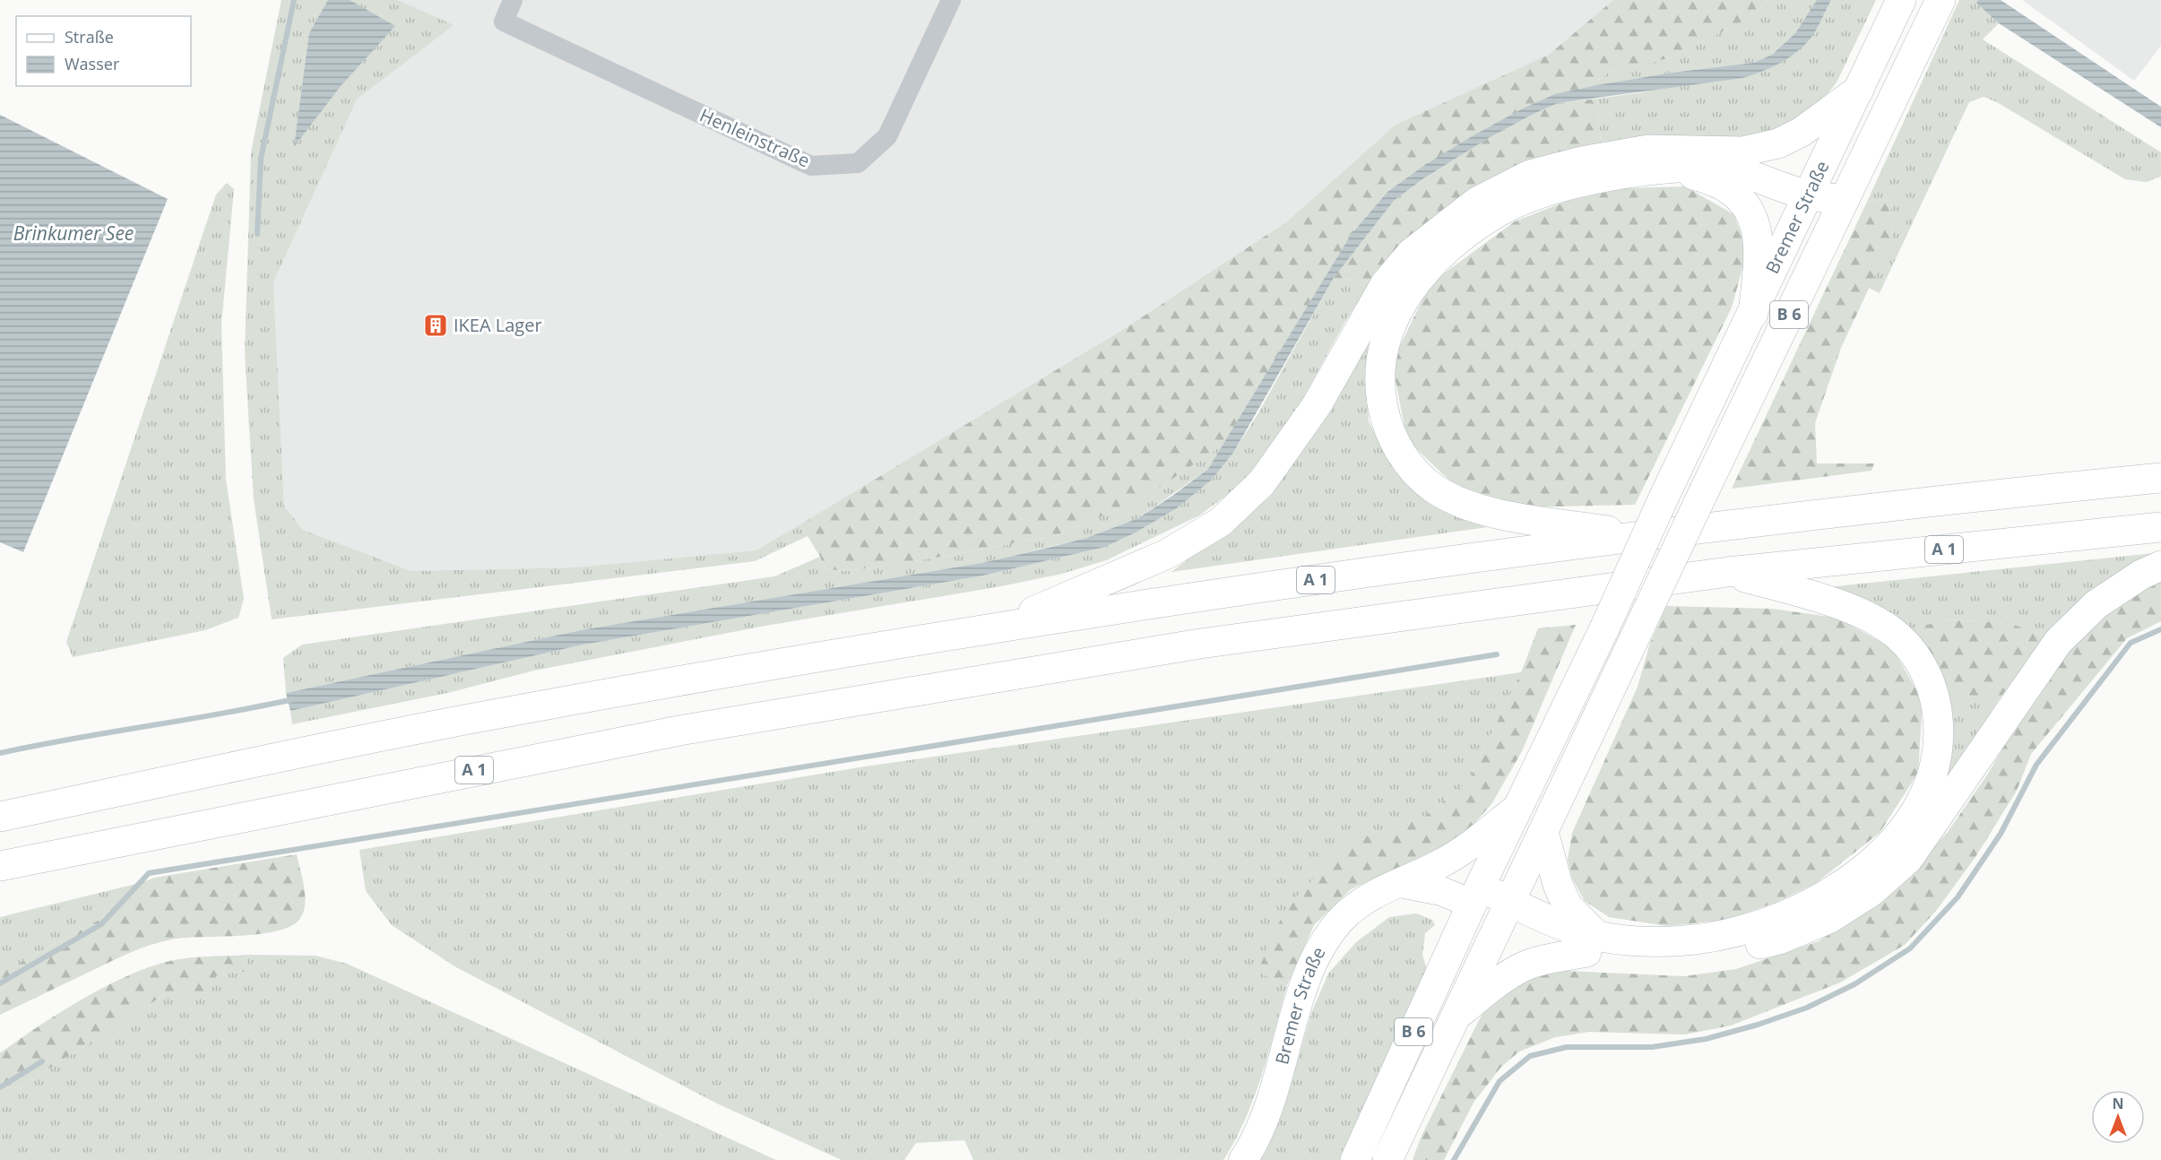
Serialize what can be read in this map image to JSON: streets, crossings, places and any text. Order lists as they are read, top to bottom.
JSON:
{
  "streets": {
    "main road": ["Bremer Straße", "B 6", "A 1"],
    "street": ["Henleinstraße"]
  },
  "crossings": [
    ["Bremer Straße", "B 6"]
  ],
  "water": ["Brinkumer See"],
  "places": {
    "building": ["IKEA Lager"]
  },
  "legend": ["Straße", "Wasser"],
  "north": "top"
}
